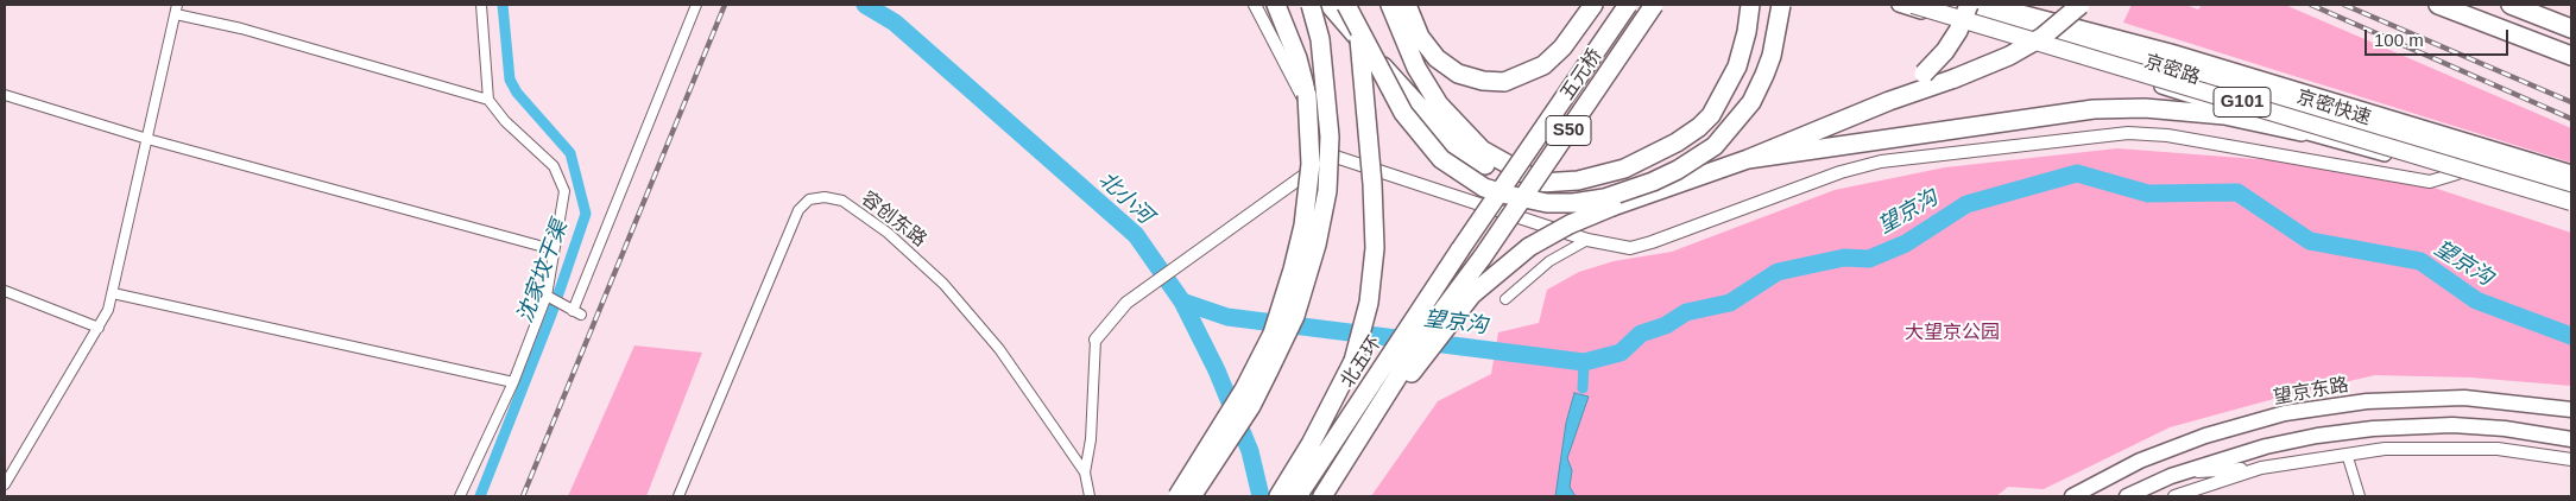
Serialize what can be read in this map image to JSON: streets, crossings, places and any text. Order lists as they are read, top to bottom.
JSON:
{
  "streets": {
    "highway": [
      "五元桥",
      "G101",
      "京密快速",
      "S50",
      "北五环"
    ],
    "main road": ["京密路", "望京东路"],
    "street": ["容创东路"]
  },
  "crossings": [
    ["五元桥", "北五环"]
  ],
  "water": ["北小河", "望京沟", "沈家坟干渠"],
  "parks": ["大望京公园"],
  "scale_bar": "100 m"
}
